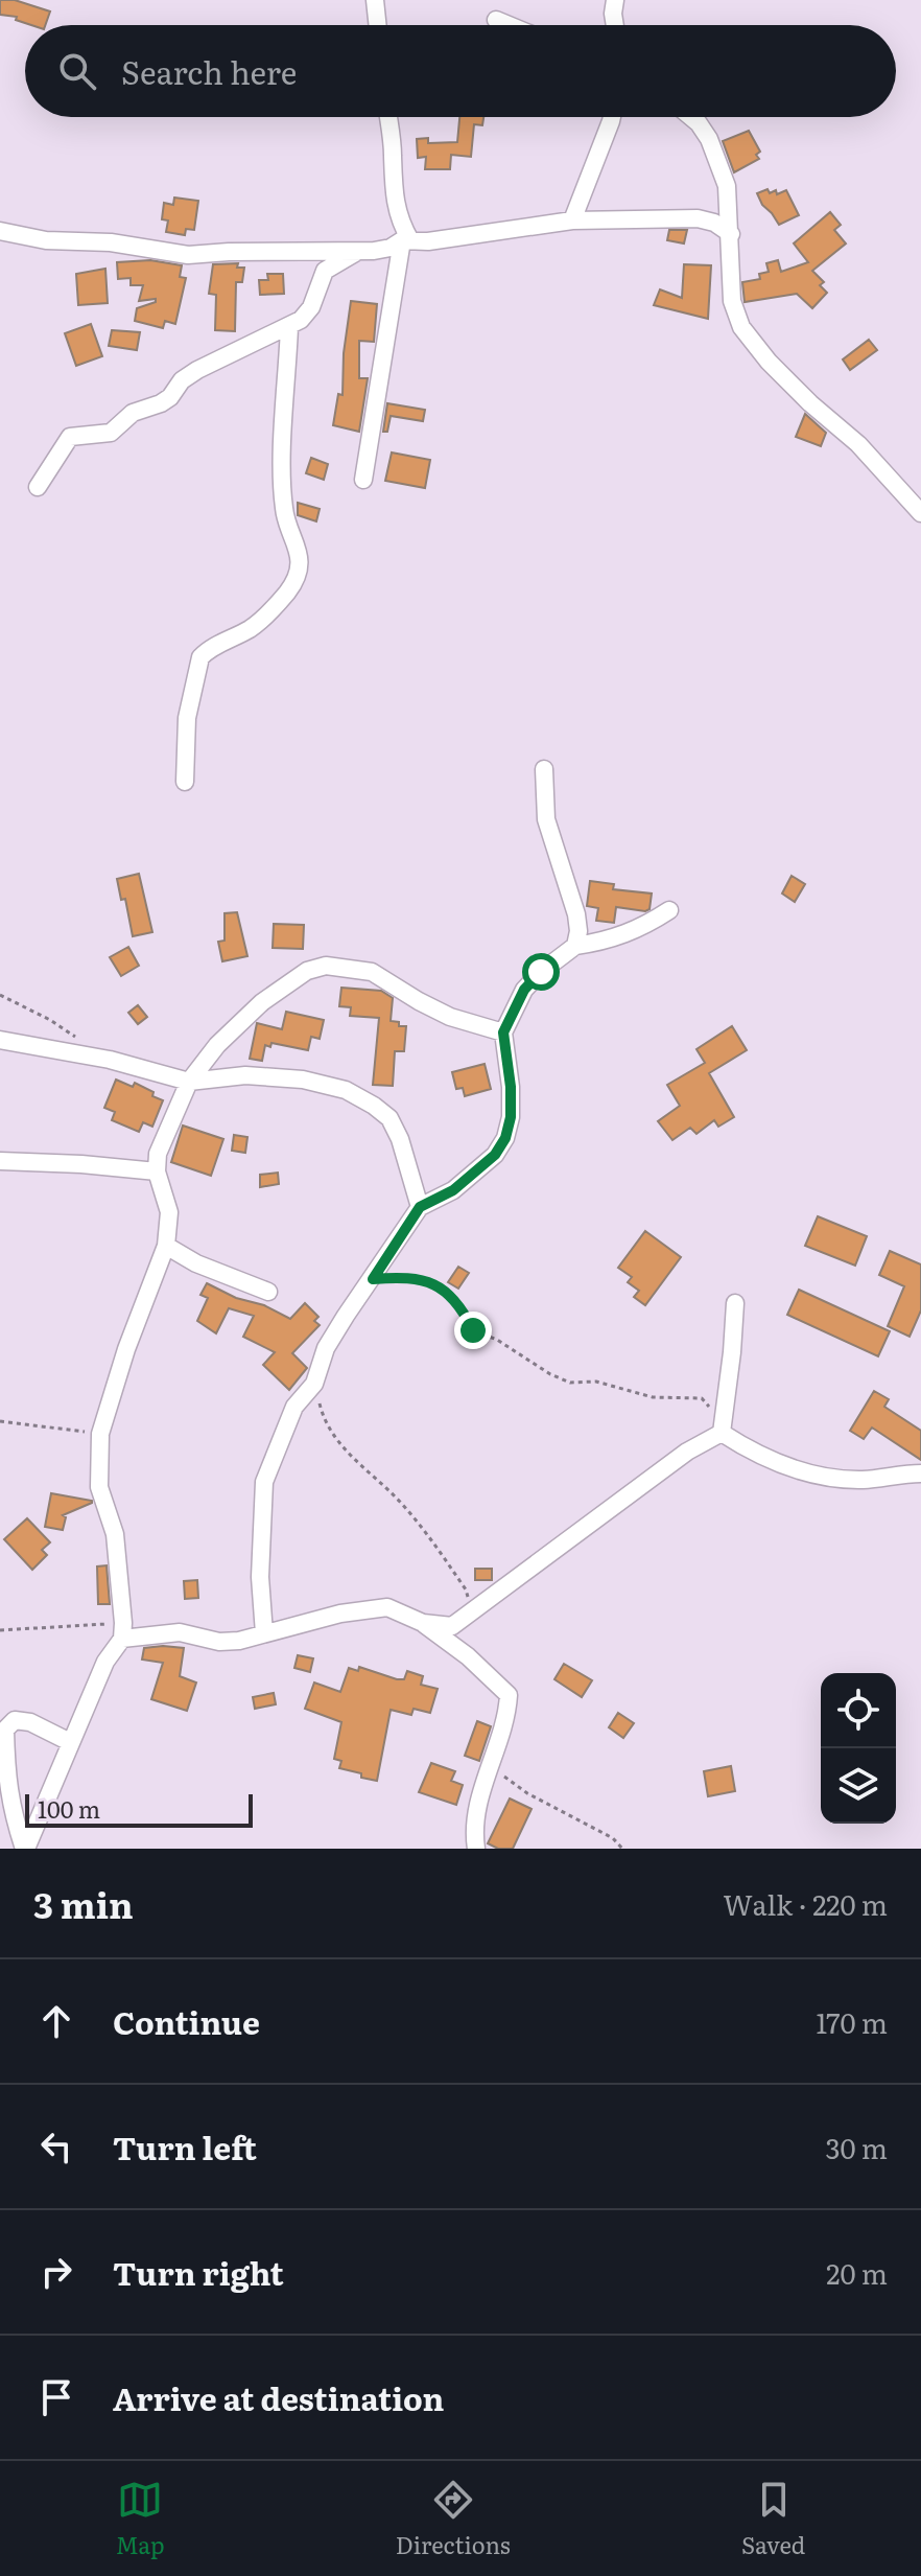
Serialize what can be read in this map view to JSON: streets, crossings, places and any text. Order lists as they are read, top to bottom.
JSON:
{
  "scale_bar": "100 m",
  "page": {
    "search": "Search here",
    "scale": "100 m",
    "heading": ["3 min", "Walk · 220 m"],
    "list": [
      ["Continue", "170 m"],
      ["Turn left", "30 m"],
      ["Turn right", "20 m"],
      "Arrive at destination"
    ],
    "nav": ["Map", "Directions", "Saved"]
  }
}
